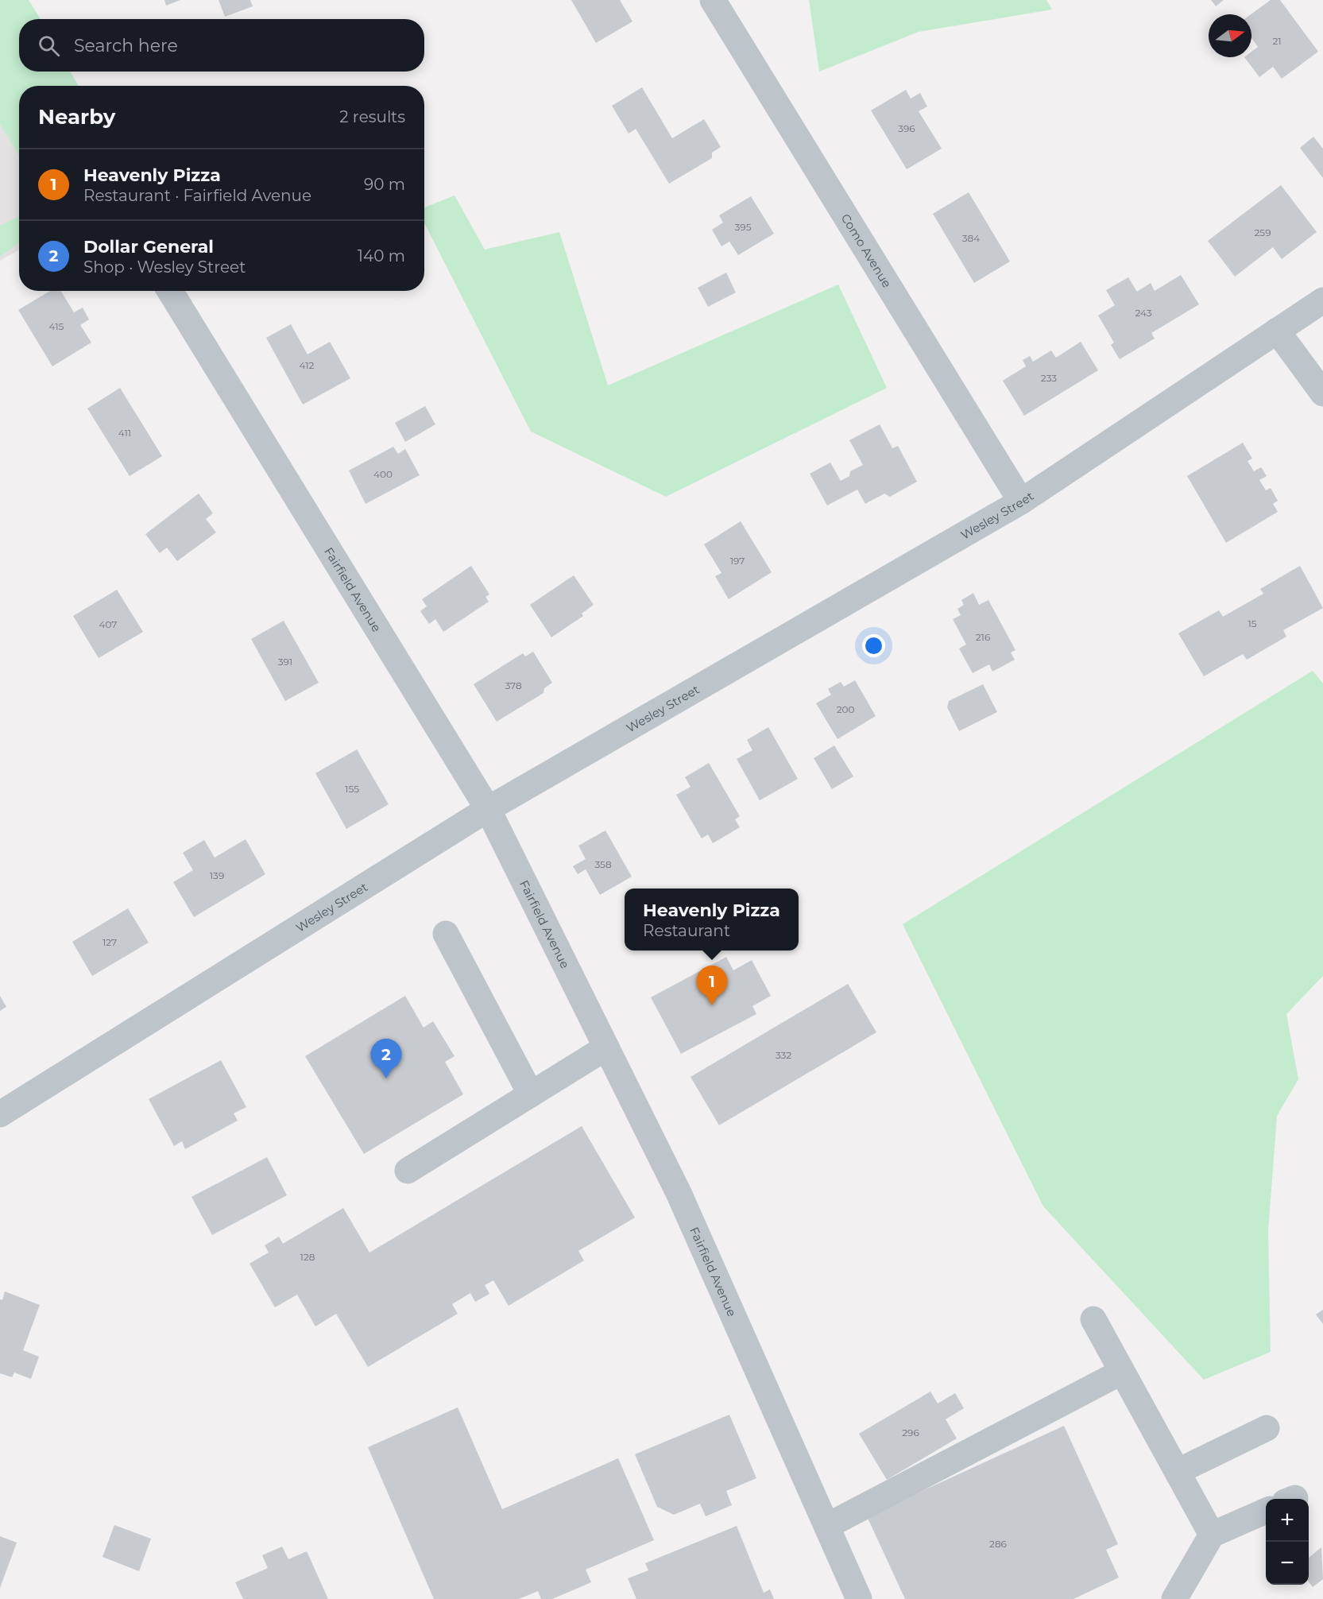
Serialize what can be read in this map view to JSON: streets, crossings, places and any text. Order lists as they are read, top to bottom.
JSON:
{
  "streets": {
    "street": ["Como Avenue", "Wesley Street", "Fairfield Avenue"]
  },
  "crossings": [
    ["Como Avenue", "Wesley Street"],
    ["Wesley Street", "Fairfield Avenue"]
  ],
  "house_numbers": [
    "21",
    "396",
    "395",
    "259",
    "384",
    "243",
    "415",
    "412",
    "233",
    "411",
    "400",
    "197",
    "15",
    "407",
    "216",
    "391",
    "378",
    "200",
    "155",
    "358",
    "139",
    "127",
    "332",
    "128",
    "296",
    "286"
  ],
  "north": "right",
  "page": {
    "search": "Search here",
    "heading": ["Nearby", "2 results"],
    "list": [
      {
        "mark": "1",
        "name": "Heavenly Pizza",
        "note": "Restaurant · Fairfield Avenue",
        "value": "90 m"
      },
      {
        "mark": "2",
        "name": "Dollar General",
        "note": "Shop · Wesley Street",
        "value": "140 m"
      }
    ],
    "popup": ["Heavenly Pizza", "Restaurant"],
    "pins": ["1", "2"],
    "map_buttons": ["+", "−"]
  }
}
